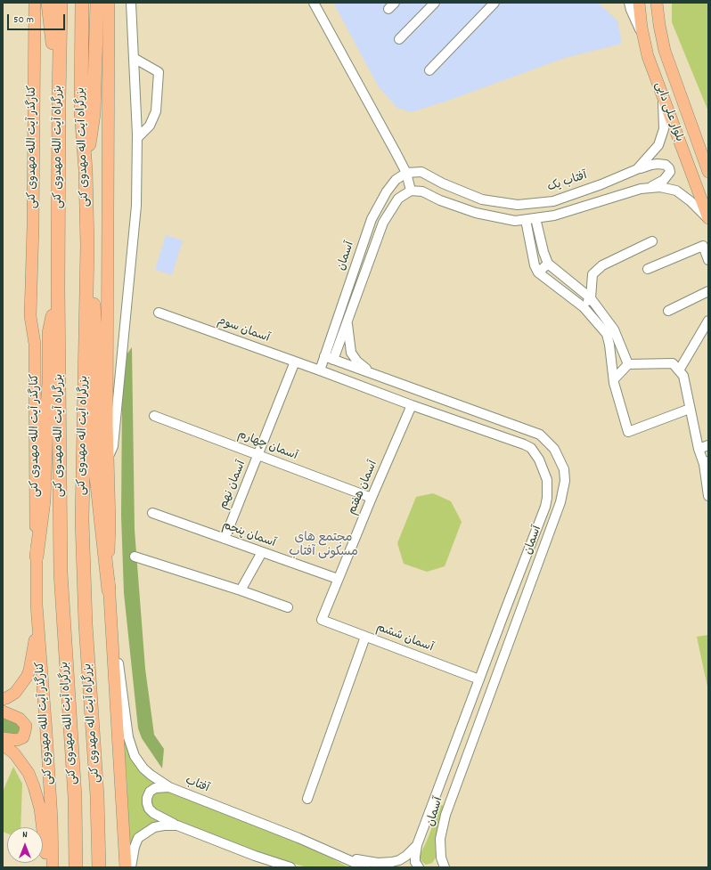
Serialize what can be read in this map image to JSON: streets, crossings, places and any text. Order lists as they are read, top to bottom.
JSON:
{
  "streets": {
    "highway": ["بزرگراه آیت الله مهدوی کنی", "بزرگراه آیت اله مهدوی کنی"],
    "main road": ["بلوار علی دایی", "کنارگذر آیت الله مهدوی کنی"],
    "street": [
      "آفتاب یک",
      "آسمان",
      "آسمان سوم",
      "آسمان چهارم",
      "آسمان نهم",
      "آسمان هفتم",
      "آسمان پنجم",
      "آسمان ششم",
      "آفتاب"
    ]
  },
  "crossings": [
    ["بلوار علی دایی", "آفتاب یک"],
    ["آفتاب یک", "آسمان"],
    ["آسمان", "آسمان سوم"],
    ["آسمان", "آسمان هفتم"],
    ["آسمان", "آسمان ششم"],
    ["آسمان سوم", "آسمان نهم"],
    ["آسمان چهارم", "آسمان نهم"],
    ["آسمان چهارم", "آسمان هفتم"],
    ["آسمان نهم", "آسمان پنجم"],
    ["آسمان هفتم", "آسمان پنجم"],
    ["آسمان هفتم", "آسمان ششم"]
  ],
  "districts": ["مجتمع های مسکونی آفتاب"],
  "scale_bar": "50 m",
  "north": "top"
}
